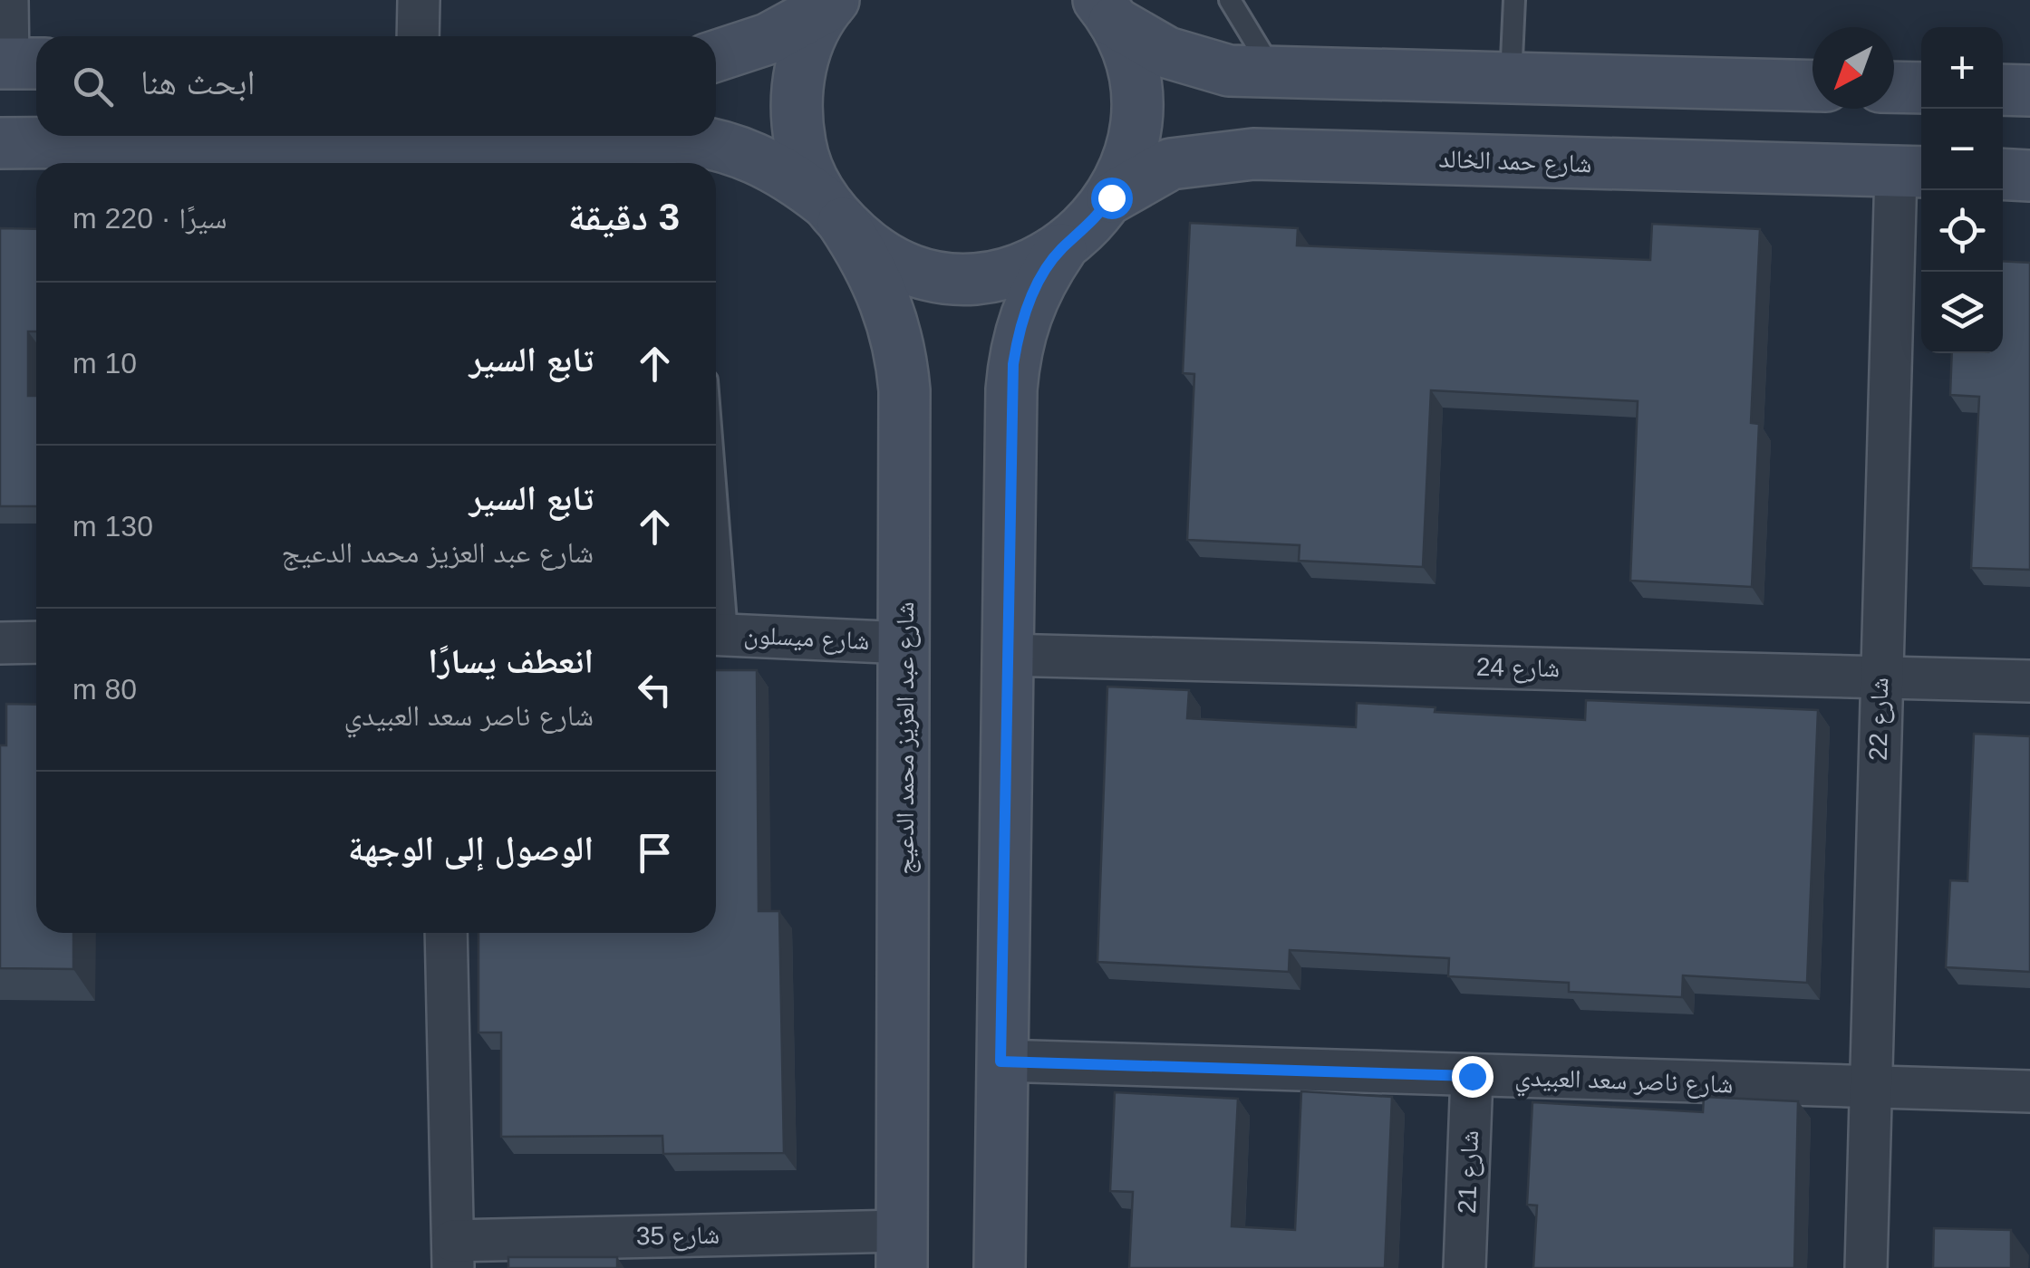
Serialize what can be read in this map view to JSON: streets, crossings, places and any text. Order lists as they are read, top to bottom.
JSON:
{
  "streets": {
    "street": [
      "شارع حمد الخالد",
      "شارع ميسلون",
      "شارع 24",
      "شارع 22",
      "شارع عبد العزيز محمد الدعيج",
      "شارع ناصر سعد العبيدي",
      "شارع 21",
      "شارع 35"
    ]
  },
  "crossings": [
    ["شارع حمد الخالد", "شارع 22"],
    ["شارع ميسلون", "شارع عبد العزيز محمد الدعيج"],
    ["شارع 24", "شارع 22"],
    ["شارع 22", "شارع ناصر سعد العبيدي"],
    ["شارع عبد العزيز محمد الدعيج", "شارع 35"],
    ["شارع ناصر سعد العبيدي", "شارع 21"]
  ],
  "north": "bottom left",
  "page": {
    "map_buttons": ["+", "−"],
    "search": "ابحث هنا",
    "heading": ["3 دقيقة", "سيرًا · 220 m"],
    "list": [
      ["تابع السير", "10 m"],
      ["تابع السير", "شارع عبد العزيز محمد الدعيج", "130 m"],
      ["انعطف يسارًا", "شارع ناصر سعد العبيدي", "80 m"],
      "الوصول إلى الوجهة"
    ]
  }
}
